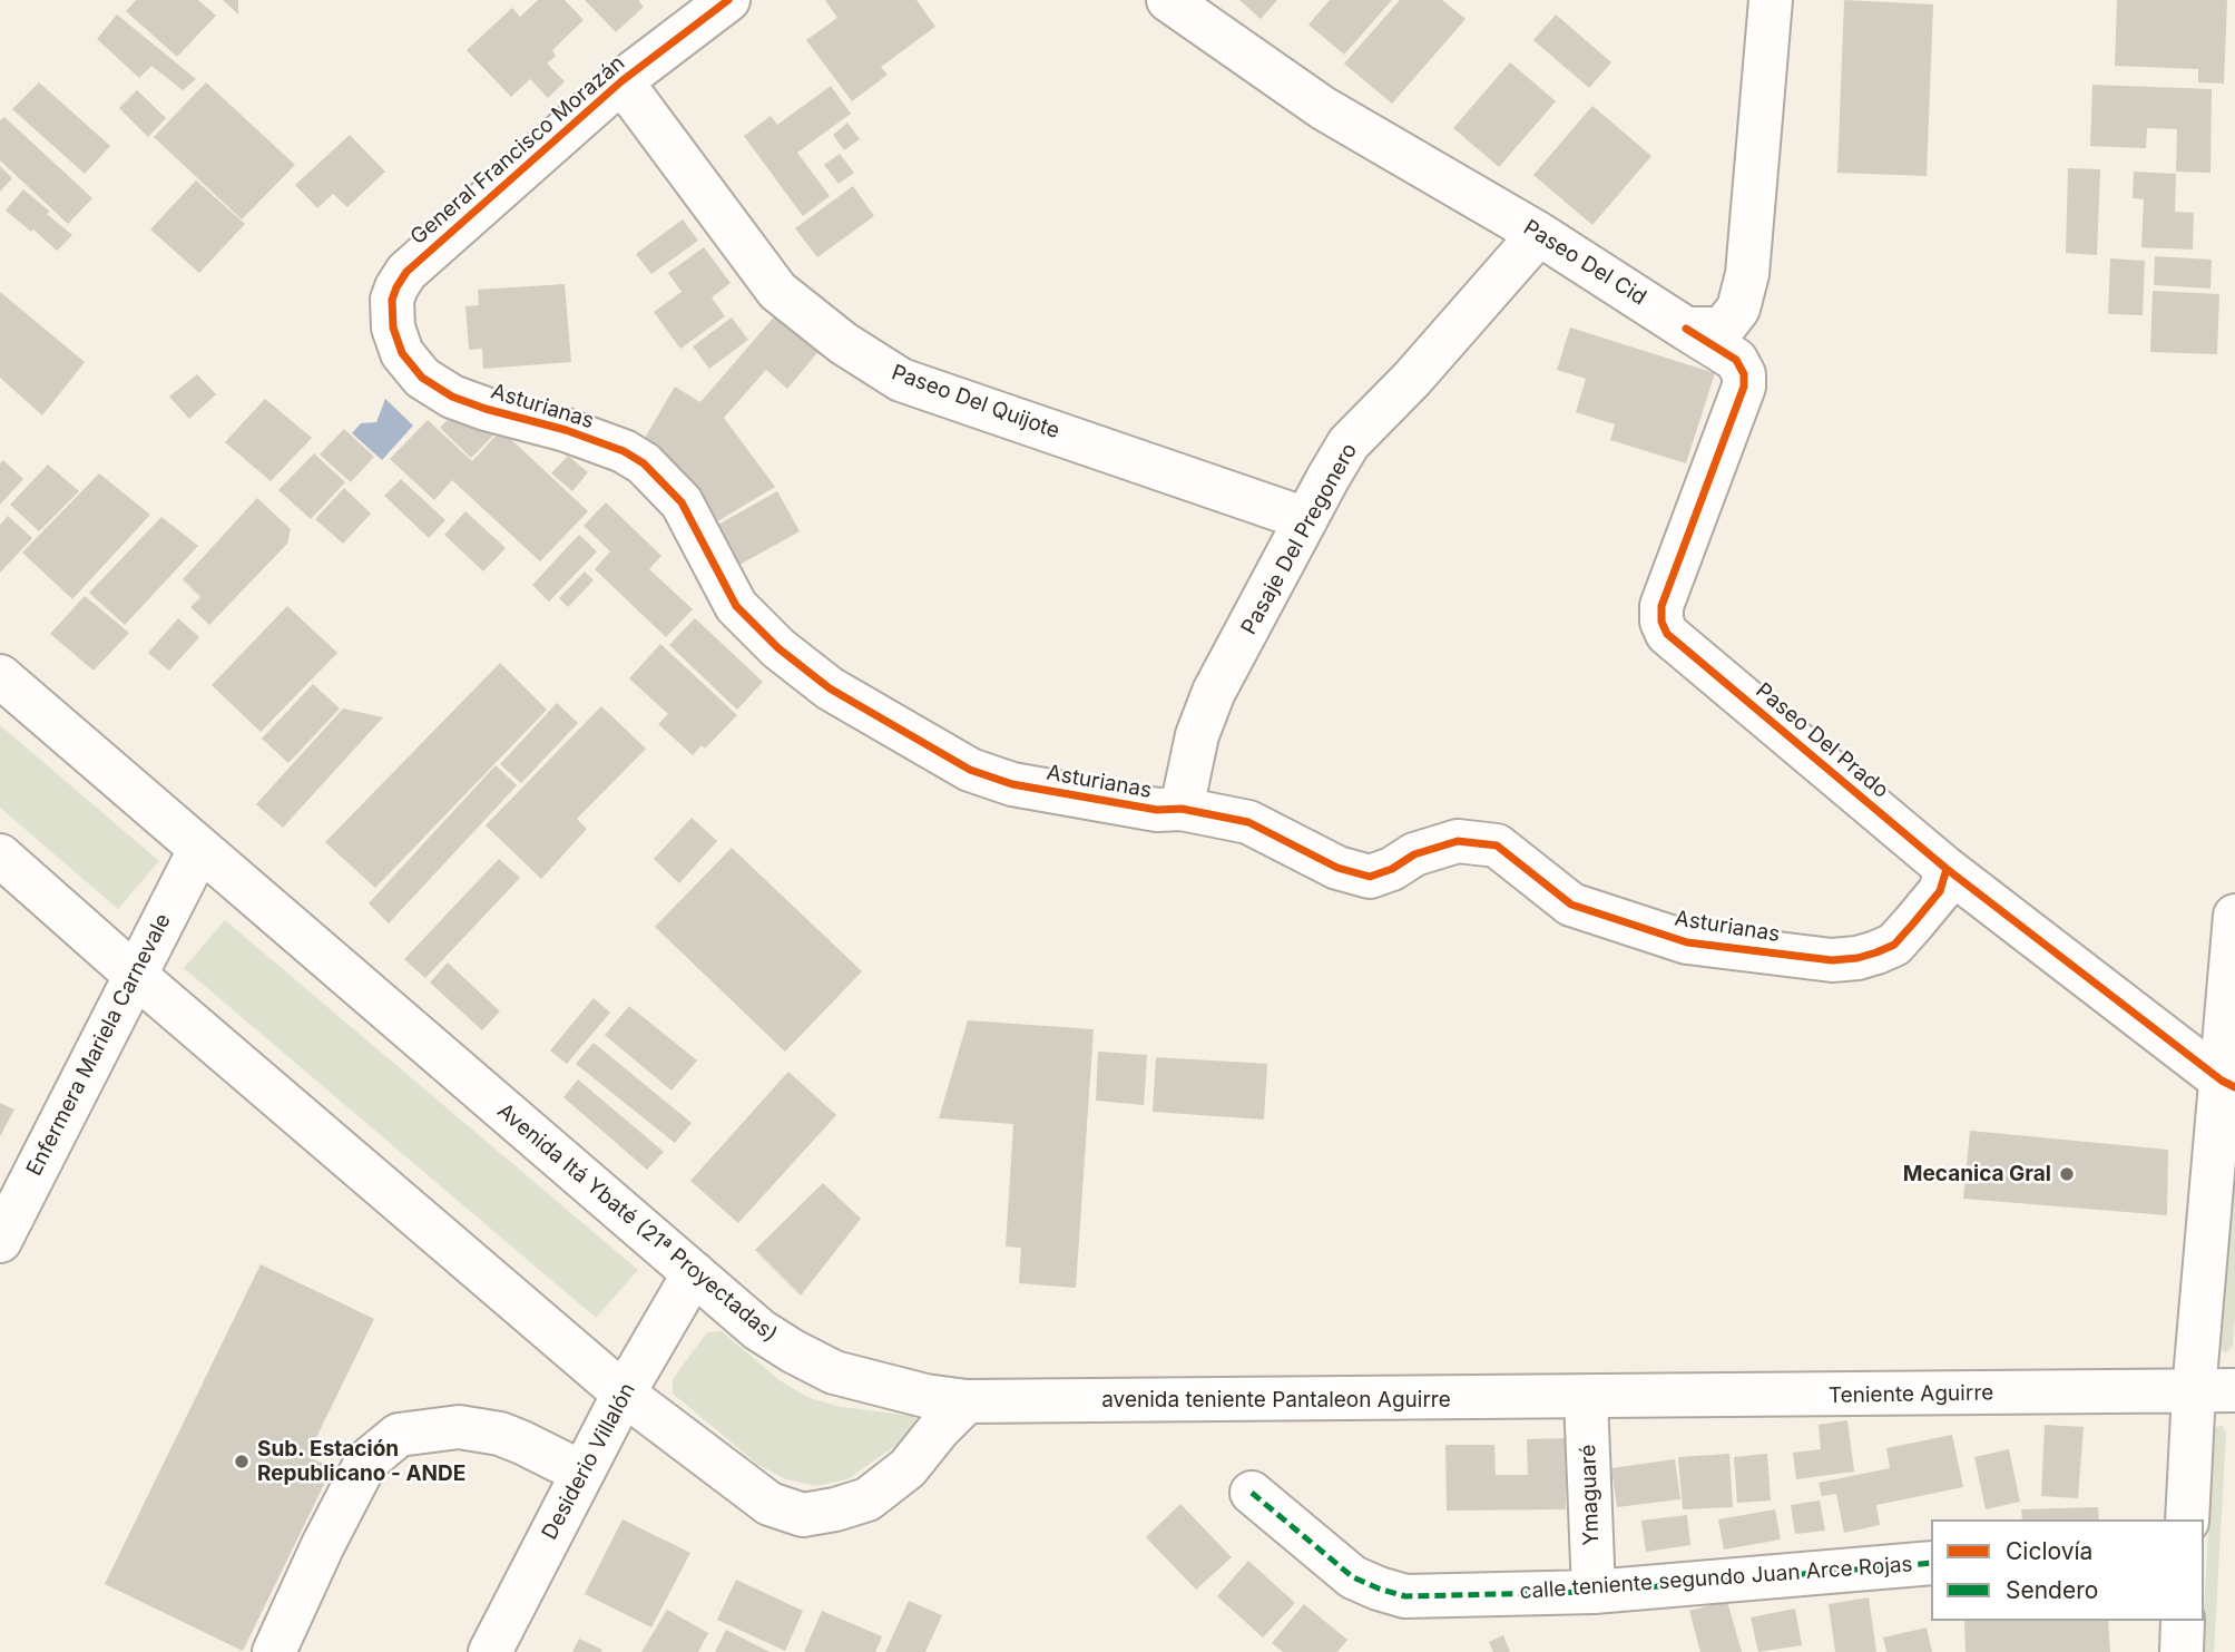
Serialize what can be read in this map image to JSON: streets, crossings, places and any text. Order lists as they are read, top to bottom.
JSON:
{
  "streets": {
    "street": [
      "General Francisco Morazán",
      "Paseo Del Cid",
      "Paseo Del Quijote",
      "Asturianas",
      "Pasaje Del Pregonero",
      "Paseo Del Prado",
      "Enfermera Mariela Carnevale",
      "Avenida Itá Ybaté (21ª Proyectadas)",
      "Teniente Aguirre",
      "avenida teniente Pantaleon Aguirre",
      "Desiderio Villalón",
      "Ymaguaré",
      "calle teniente segundo Juan Arce Rojas"
    ]
  },
  "crossings": [
    ["General Francisco Morazán", "Paseo Del Quijote"],
    ["General Francisco Morazán", "Asturianas"],
    ["Paseo Del Cid", "Pasaje Del Pregonero"],
    ["Paseo Del Cid", "Paseo Del Prado"],
    ["Paseo Del Quijote", "Pasaje Del Pregonero"],
    ["Asturianas", "Pasaje Del Pregonero"],
    ["Asturianas", "Paseo Del Prado"],
    ["Enfermera Mariela Carnevale", "Avenida Itá Ybaté (21ª Proyectadas)"],
    ["Avenida Itá Ybaté (21ª Proyectadas)", "avenida teniente Pantaleon Aguirre"],
    ["Avenida Itá Ybaté (21ª Proyectadas)", "Desiderio Villalón"],
    ["Teniente Aguirre", "avenida teniente Pantaleon Aguirre"],
    ["Teniente Aguirre", "Ymaguaré"],
    ["avenida teniente Pantaleon Aguirre", "Ymaguaré"],
    ["Ymaguaré", "calle teniente segundo Juan Arce Rojas"]
  ],
  "places": ["Mecanica Gral", "Sub. Estación Republicano - ANDE"],
  "legend": ["Ciclovía", "Sendero"]
}
